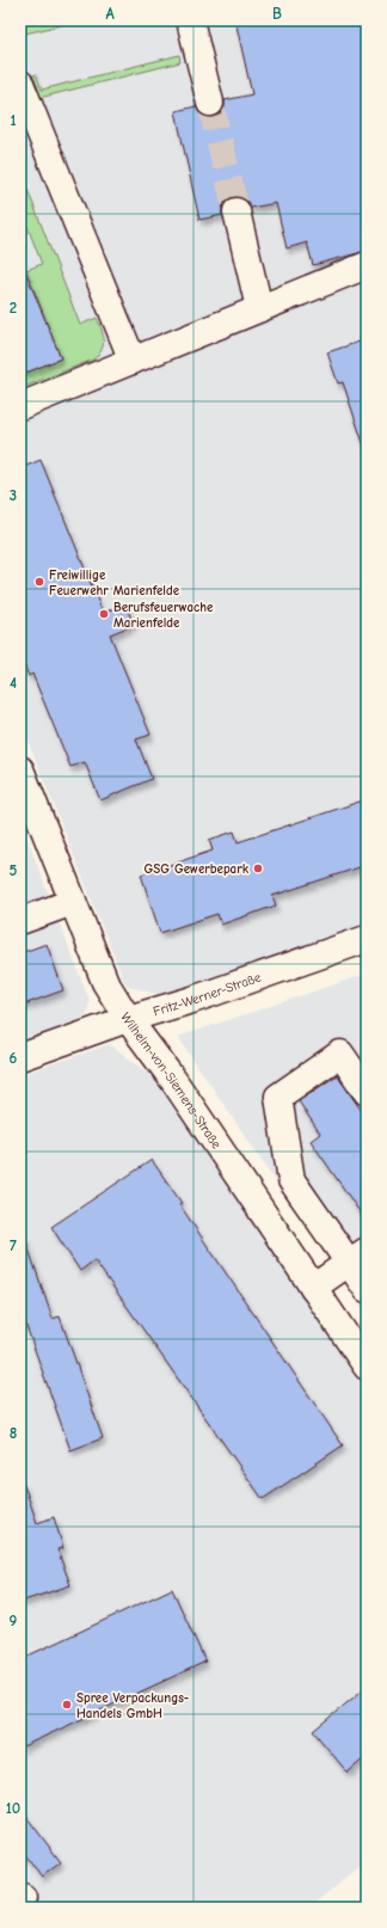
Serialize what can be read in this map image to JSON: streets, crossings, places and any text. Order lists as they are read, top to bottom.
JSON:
{
  "streets": {
    "street": ["Fritz-Werner-Straße", "Wilhelm-von-Siemens-Straße"]
  },
  "crossings": [
    ["Fritz-Werner-Straße", "Wilhelm-von-Siemens-Straße"]
  ],
  "places": [
    "Freiwillige Feuerwehr Marienfelde",
    "Berufsfeuerwache Marienfelde",
    "GSG Gewerbepark",
    "Spree Verpackungs- Handels GmbH"
  ],
  "grid": {
    "columns": ["A", "B"],
    "rows": [
      "1",
      "2",
      "3",
      "4",
      "5",
      "6",
      "7",
      "8",
      "9",
      "10"
    ]
  }
}
